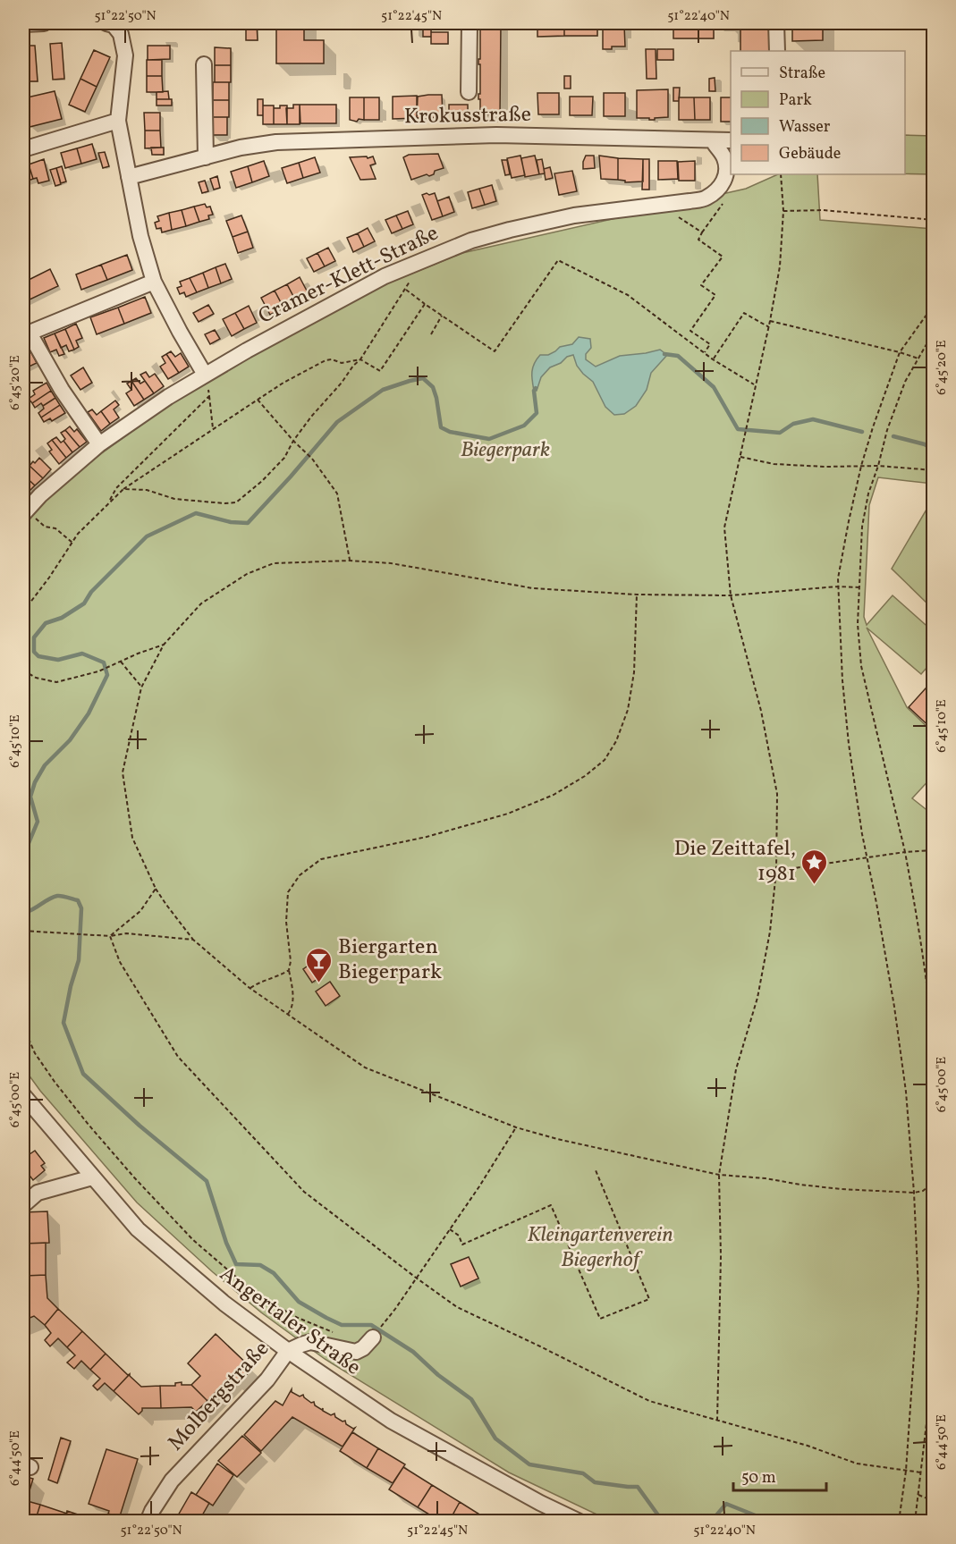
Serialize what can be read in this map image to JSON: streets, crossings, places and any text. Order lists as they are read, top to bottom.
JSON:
{
  "streets": {
    "street": [
      "Krokusstraße",
      "Cramer-Klett-Straße",
      "Angertaler Straße",
      "Molbergstraße"
    ]
  },
  "crossings": [
    ["Angertaler Straße", "Molbergstraße"]
  ],
  "parks": ["Biegerpark", "Kleingartenverein Biegerhof"],
  "places": {
    "place": ["Die Zeittafel, 1981"],
    "bar": ["Biergarten Biegerpark"]
  },
  "legend": [
    "Straße",
    "Park",
    "Wasser",
    "Gebäude"
  ],
  "scale_bar": "50 m",
  "coordinates": [
    "51°22'50\"N",
    "51°22'45\"N",
    "51°22'40\"N",
    "6°45'20\"E",
    "6°45'10\"E",
    "6°45'00\"E",
    "6°44'50\"E"
  ]
}
